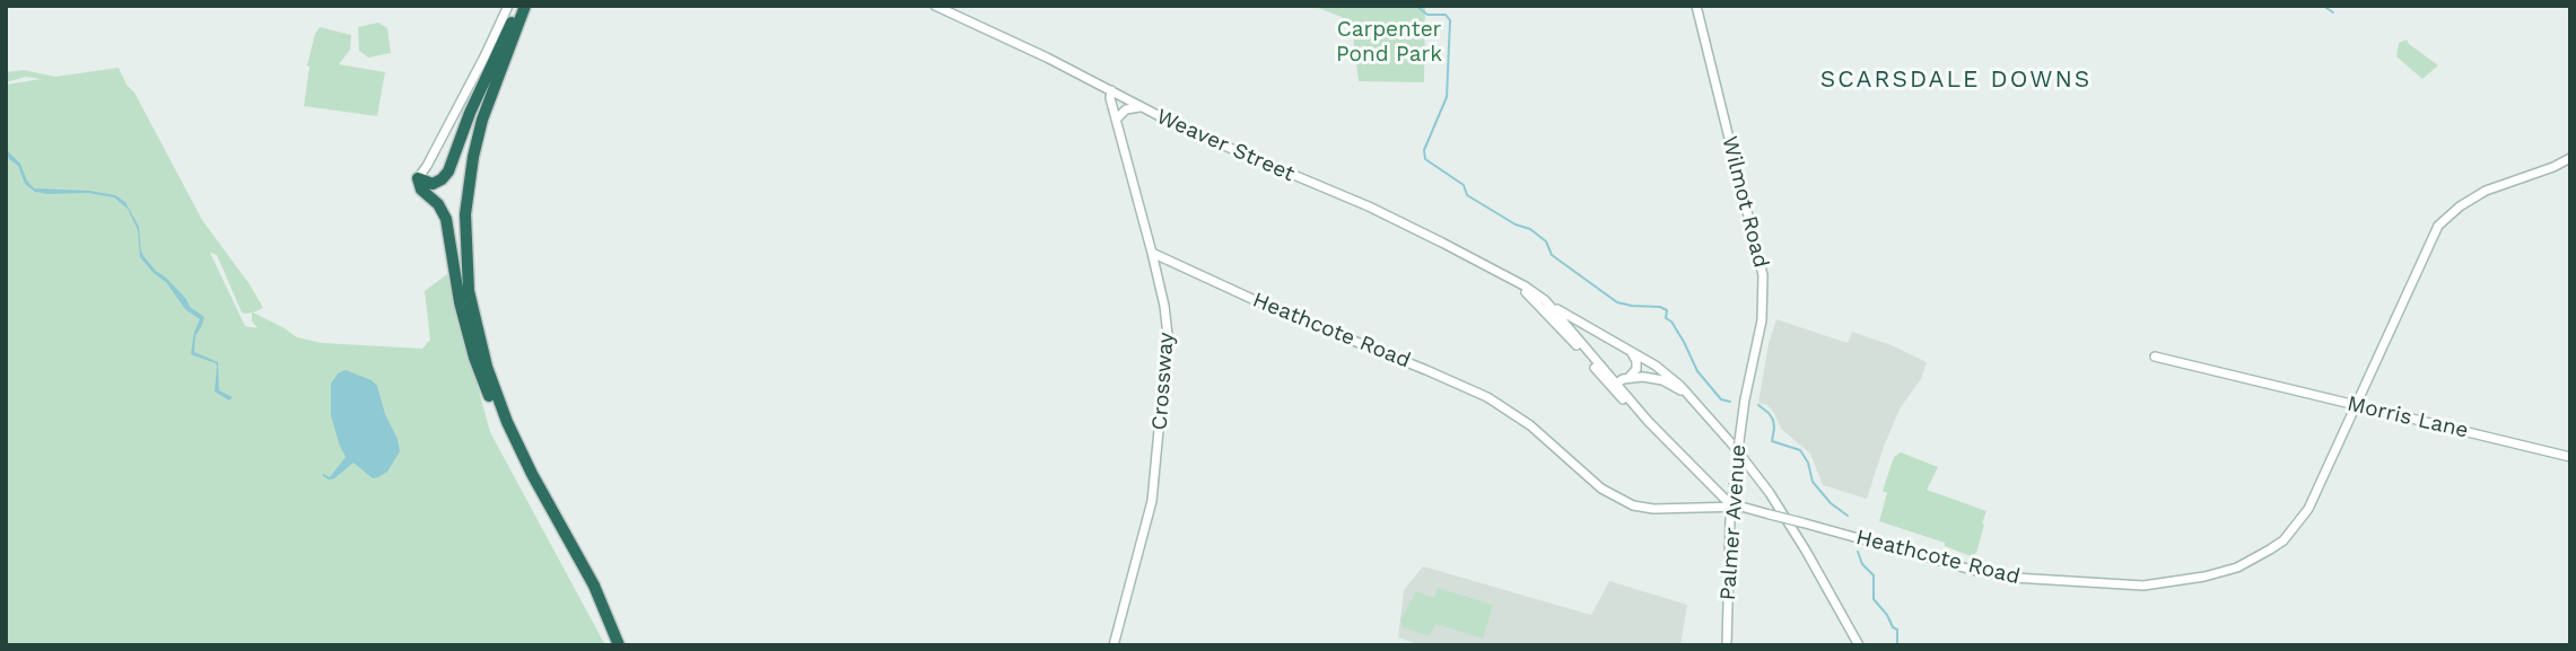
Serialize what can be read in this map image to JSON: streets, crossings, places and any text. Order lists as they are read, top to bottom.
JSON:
{
  "streets": {
    "street": [
      "Weaver Street",
      "Wilmot Road",
      "Heathcote Road",
      "Crossway",
      "Morris Lane",
      "Palmer Avenue"
    ]
  },
  "crossings": [
    ["Weaver Street", "Heathcote Road"],
    ["Weaver Street", "Crossway"],
    ["Weaver Street", "Palmer Avenue"],
    ["Wilmot Road", "Palmer Avenue"],
    ["Heathcote Road", "Crossway"],
    ["Heathcote Road", "Morris Lane"],
    ["Heathcote Road", "Palmer Avenue"]
  ],
  "districts": ["SCARSDALE DOWNS"],
  "parks": ["Carpenter Pond Park"]
}
